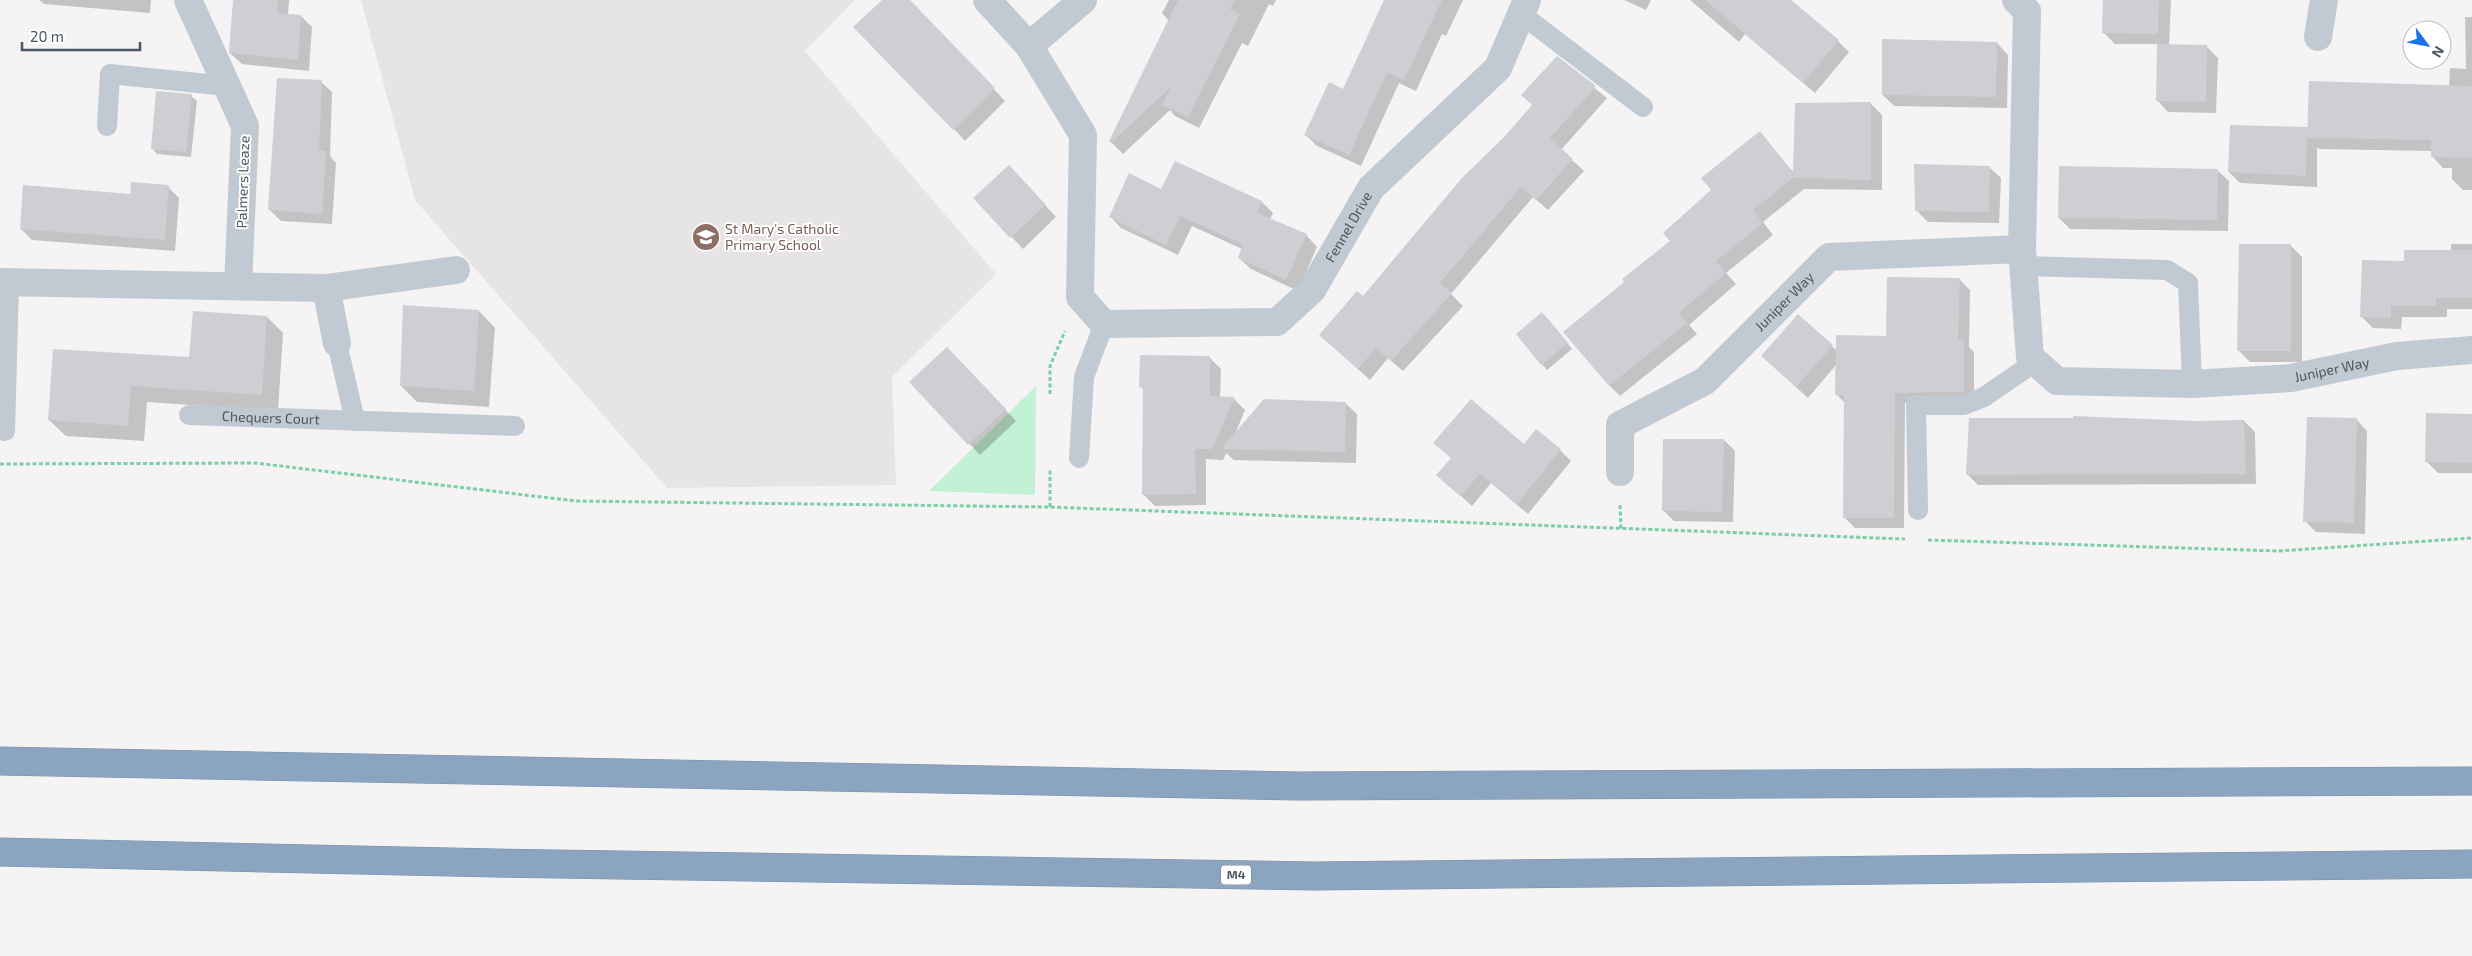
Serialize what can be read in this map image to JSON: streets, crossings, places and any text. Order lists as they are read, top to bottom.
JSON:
{
  "streets": {
    "highway": ["M4"],
    "street": ["Palmers Leaze", "Fennel Drive", "Juniper Way"],
    "lane": ["Chequers Court"]
  },
  "places": {
    "school or university": ["St Mary's Catholic Primary School"]
  },
  "scale_bar": "20 m",
  "north": "bottom right"
}
